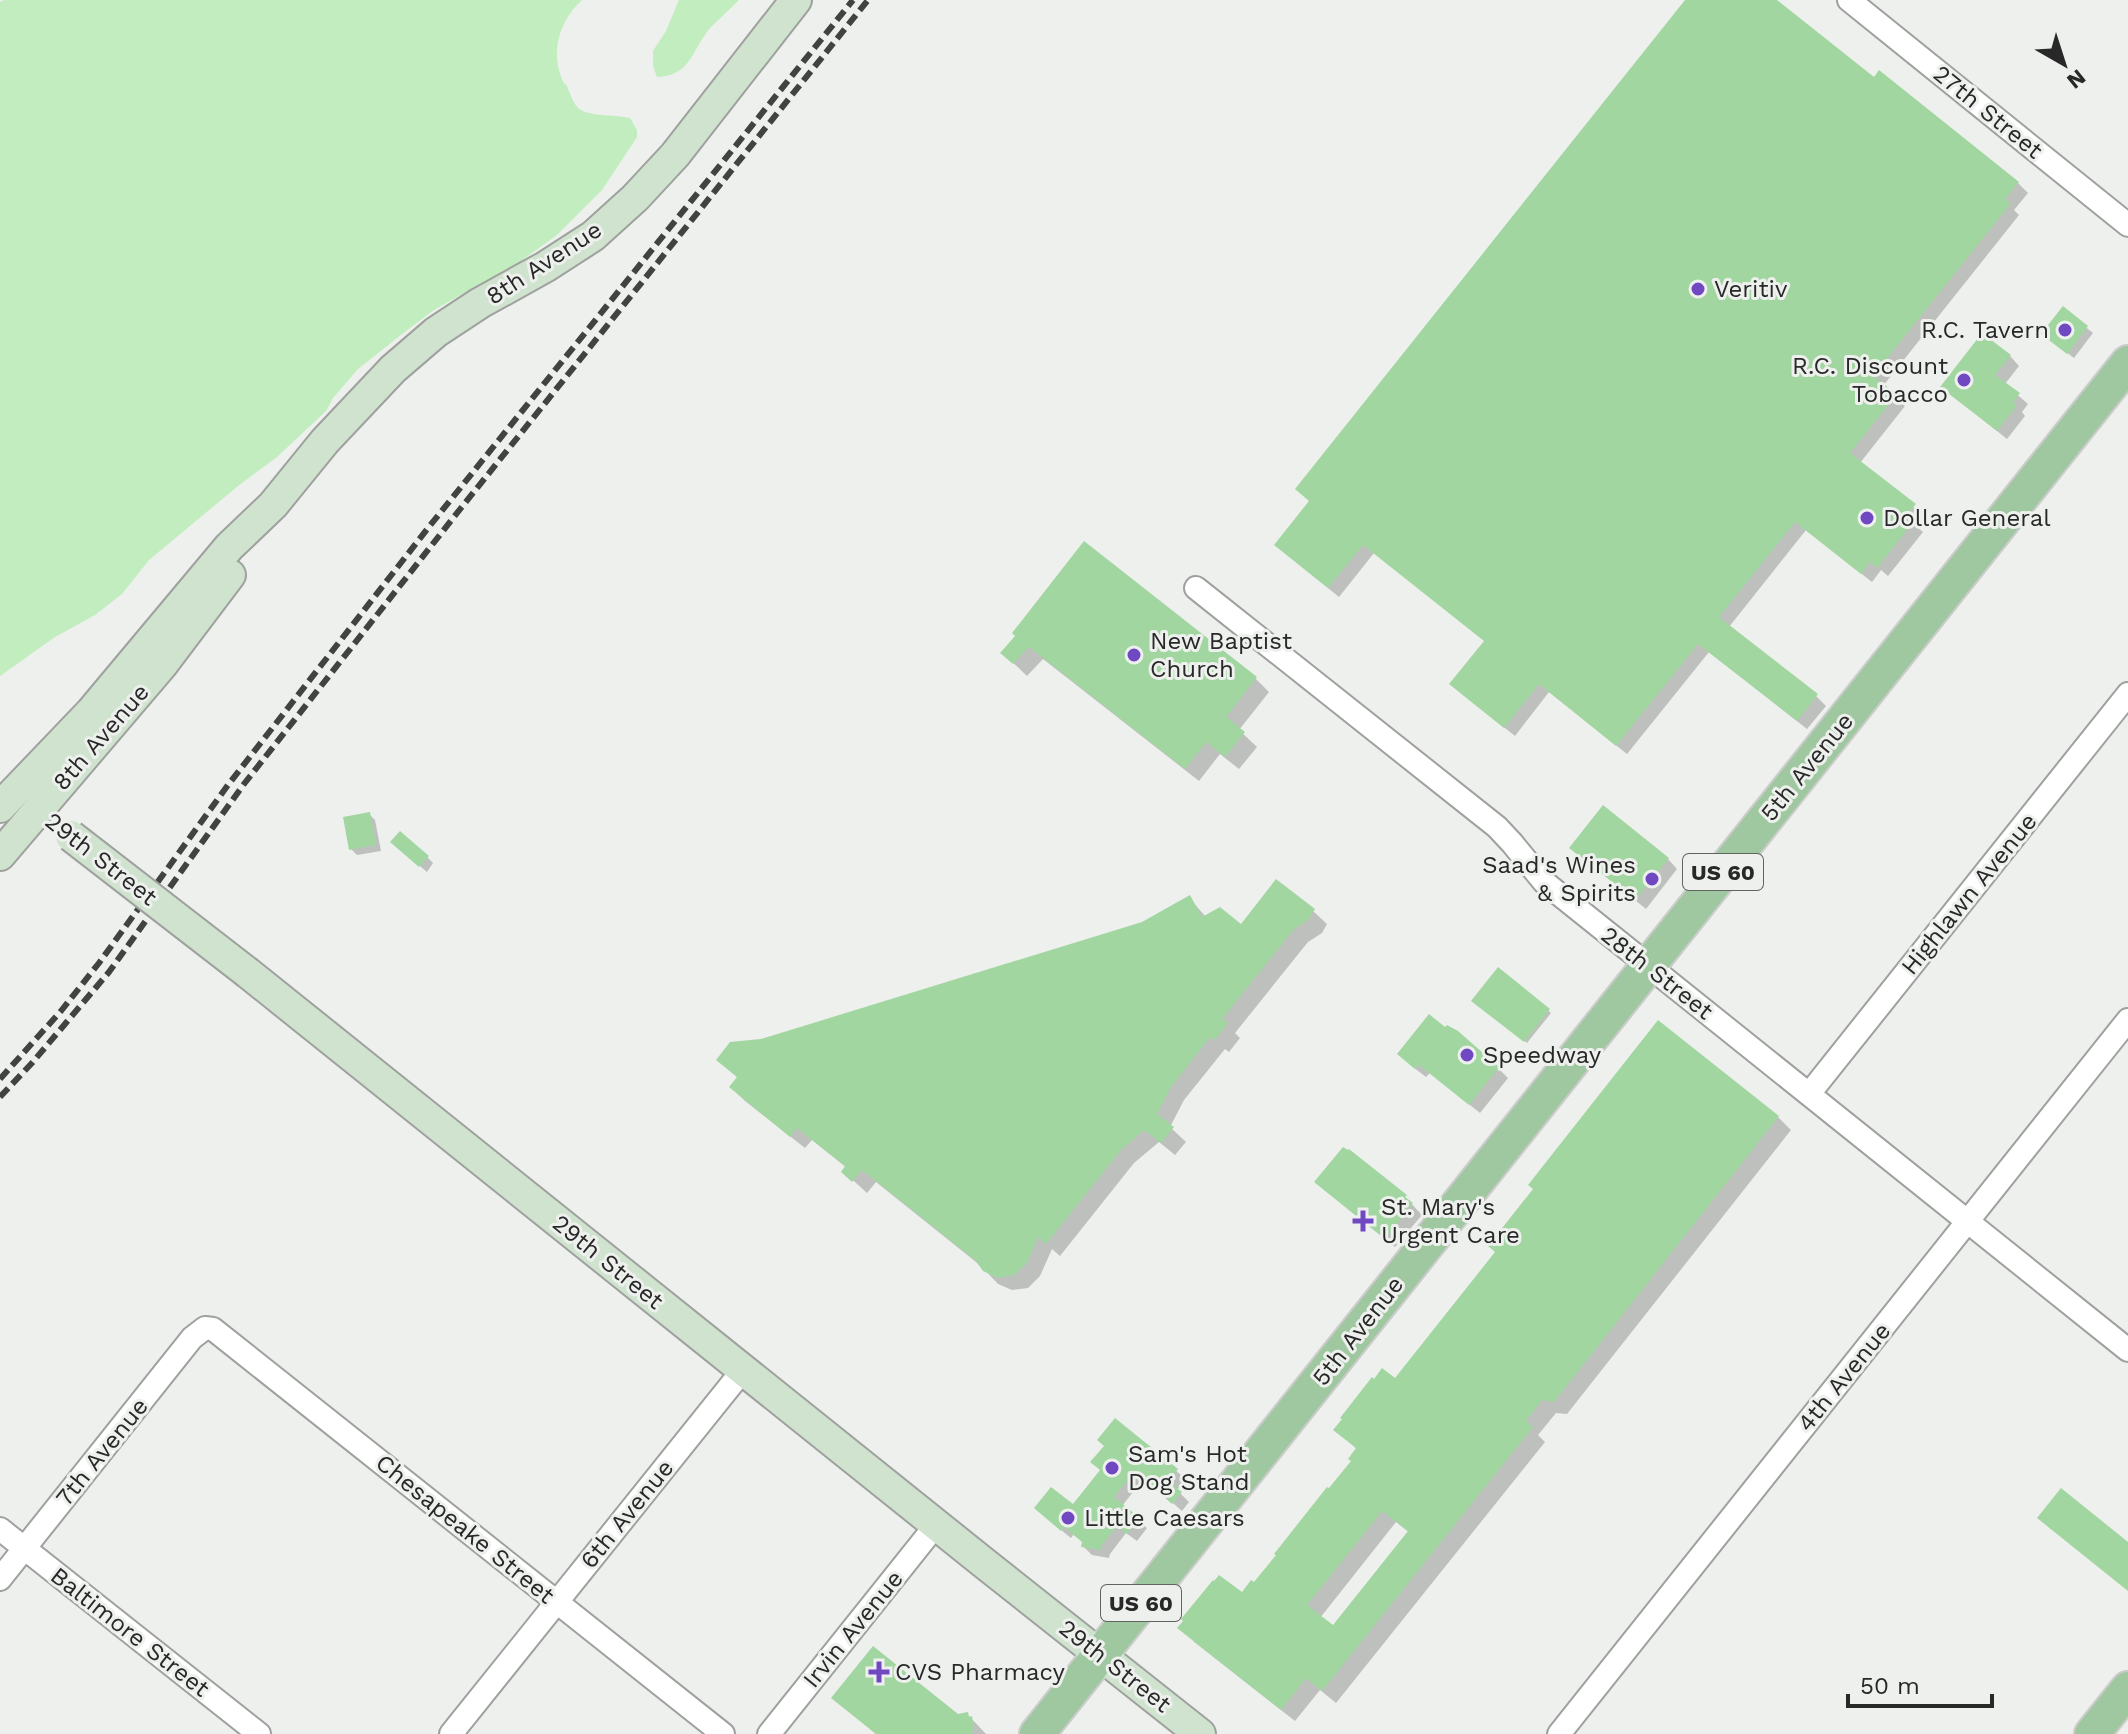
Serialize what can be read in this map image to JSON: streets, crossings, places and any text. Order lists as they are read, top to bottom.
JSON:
{
  "streets": {
    "main road": [
      "8th Avenue",
      "5th Avenue",
      "29th Street",
      "US 60"
    ],
    "street": [
      "27th Street",
      "Highlawn Avenue",
      "28th Street",
      "4th Avenue",
      "7th Avenue",
      "6th Avenue",
      "Chesapeake Street",
      "Irvin Avenue",
      "Baltimore Street"
    ]
  },
  "crossings": [
    ["8th Avenue", "29th Street"],
    ["5th Avenue", "29th Street"],
    ["5th Avenue", "28th Street"],
    ["29th Street", "6th Avenue"],
    ["29th Street", "Irvin Avenue"],
    ["Highlawn Avenue", "28th Street"],
    ["28th Street", "4th Avenue"],
    ["7th Avenue", "Chesapeake Street"],
    ["7th Avenue", "Baltimore Street"],
    ["6th Avenue", "Chesapeake Street"]
  ],
  "places": {
    "other": [
      "Veritiv",
      "R.C. Tavern",
      "R.C. Discount Tobacco",
      "Dollar General",
      "New Baptist Church",
      "Saad's Wines & Spirits",
      "Speedway",
      "Sam's Hot Dog Stand",
      "Little Caesars"
    ],
    "health": ["St. Mary's Urgent Care", "CVS Pharmacy"]
  },
  "scale_bar": "50 m",
  "north": "bottom right"
}
